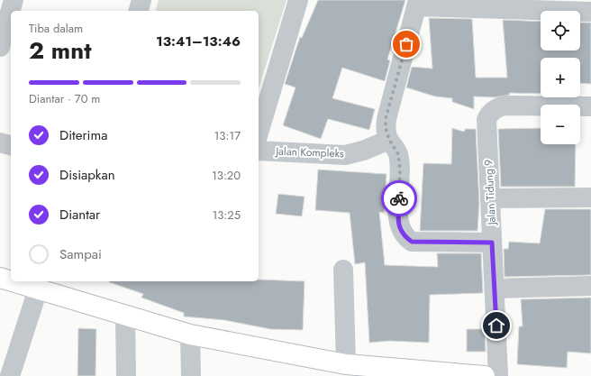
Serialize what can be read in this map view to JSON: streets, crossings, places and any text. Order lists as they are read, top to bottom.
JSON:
{
  "streets": {
    "street": ["Jalan Kompleks", "Jalan Tidung 9"]
  },
  "page": {
    "map_buttons": ["+", "−"],
    "heading": ["2 mnt", "Tiba dalam", "13:41–13:46"],
    "bar": "Diantar · 70 m",
    "list": [
      ["Diterima", "13:17"],
      ["Disiapkan", "13:20"],
      ["Diantar", "13:25"],
      "Sampai"
    ]
  }
}
